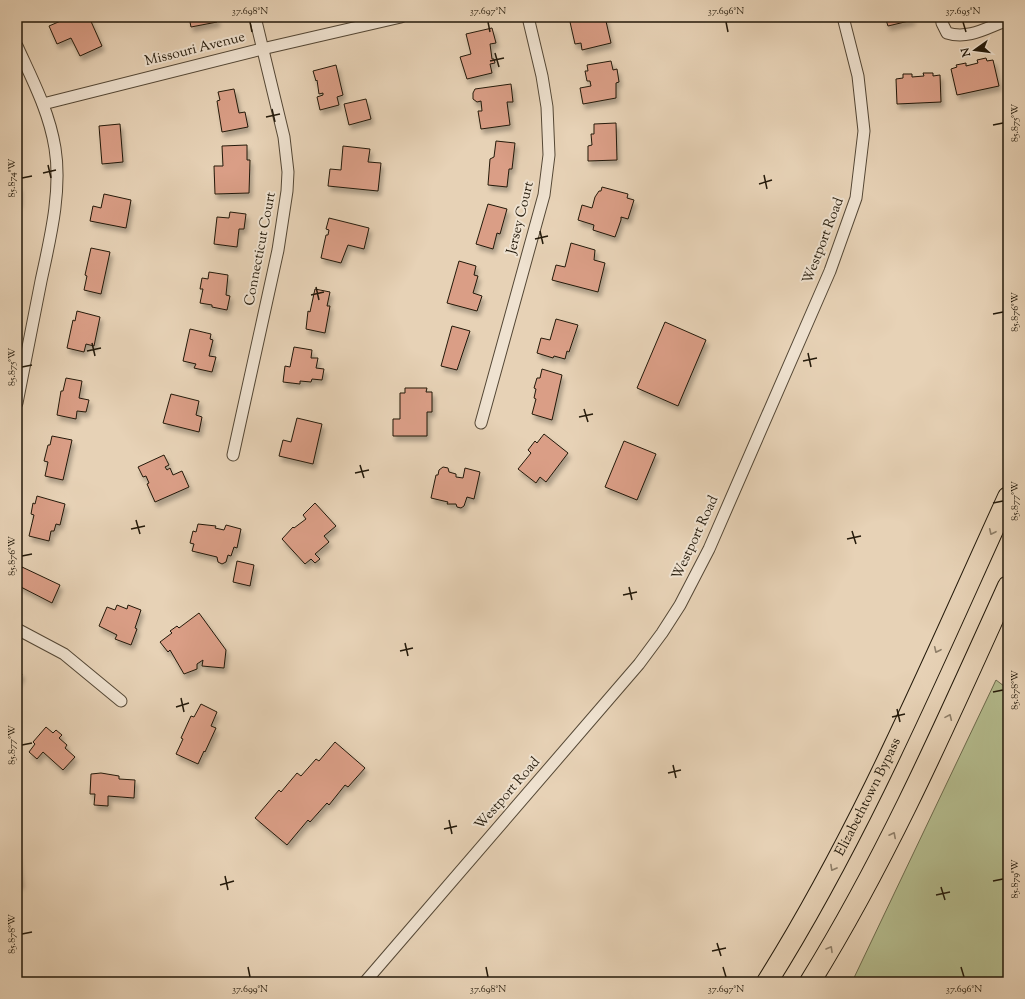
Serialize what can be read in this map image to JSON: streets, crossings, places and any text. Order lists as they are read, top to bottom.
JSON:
{
  "streets": {
    "highway": ["Elizabethtown Bypass"],
    "street": [
      "Missouri Avenue",
      "Jersey Court",
      "Westport Road",
      "Connecticut Court"
    ]
  },
  "crossings": [
    ["Missouri Avenue", "Connecticut Court"]
  ],
  "north": "left",
  "coordinates": [
    "37.698°N",
    "37.697°N",
    "37.696°N",
    "37.695°N",
    "85.875°W",
    "85.874°W",
    "85.876°W",
    "85.877°W",
    "85.878°W",
    "85.879°W",
    "37.699°N"
  ]
}
